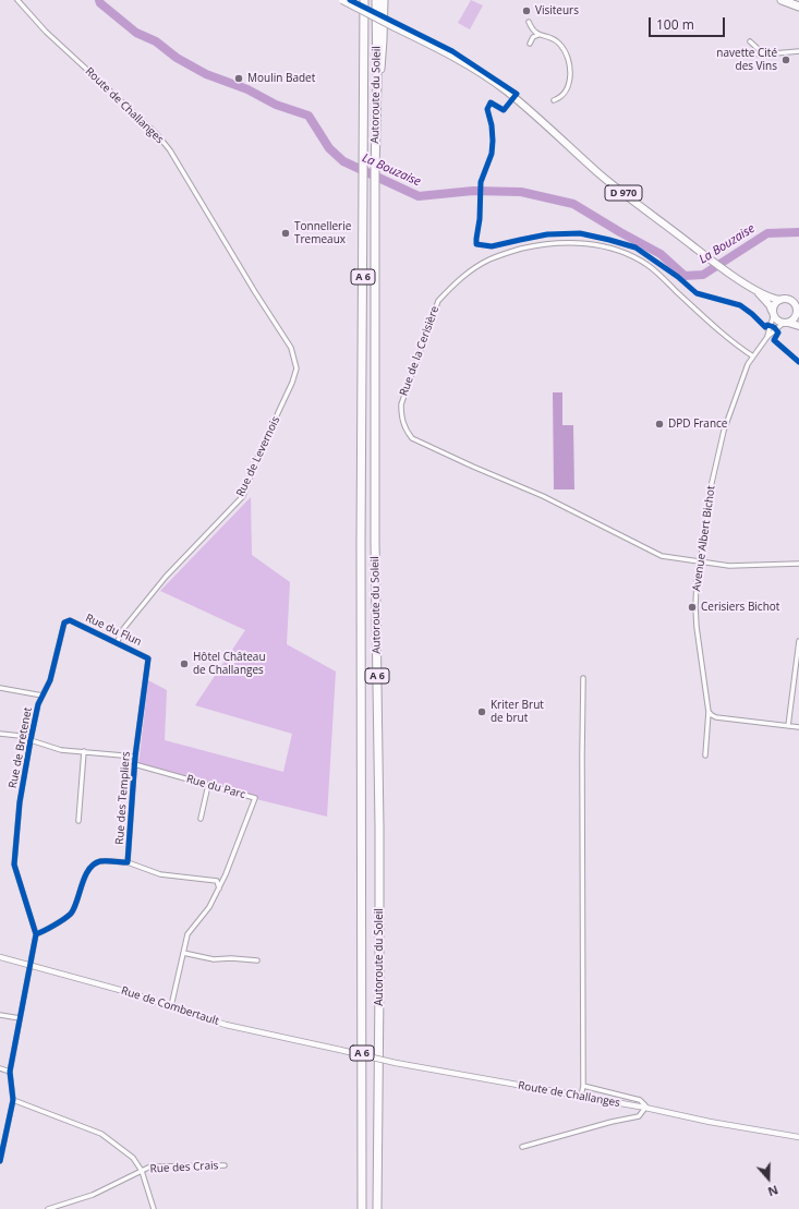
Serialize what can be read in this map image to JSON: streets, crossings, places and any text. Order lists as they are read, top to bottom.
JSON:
{
  "streets": {
    "highway": ["Autoroute du Soleil", "A 6"],
    "main road": ["D 970"],
    "street": [
      "Route de Challanges",
      "Rue de la Cerisière",
      "Rue de Levernois",
      "Avenue Albert Bichot",
      "Rue du Flun",
      "Rue de Bretenet",
      "Rue du Parc",
      "Rue des Templiers",
      "Rue de Combertault",
      "Rue des Crais"
    ]
  },
  "crossings": [
    ["Route de Challanges", "Rue de Levernois"],
    ["Route de Challanges", "Rue de Combertault"],
    ["Rue de la Cerisière", "Avenue Albert Bichot"],
    ["Rue de Levernois", "Rue du Flun"],
    ["Rue du Flun", "Rue de Bretenet"],
    ["Rue du Flun", "Rue des Templiers"],
    ["Rue du Parc", "Rue des Templiers"]
  ],
  "water": ["La Bouzaise"],
  "places": [
    "Visiteurs",
    "navette Cité des Vins",
    "Moulin Badet",
    "Tonnellerie Tremeaux",
    "DPD France",
    "Cerisiers Bichot",
    "Hôtel Château de Challanges",
    "Kriter Brut de brut"
  ],
  "scale_bar": "100 m",
  "north": "bottom"
}
